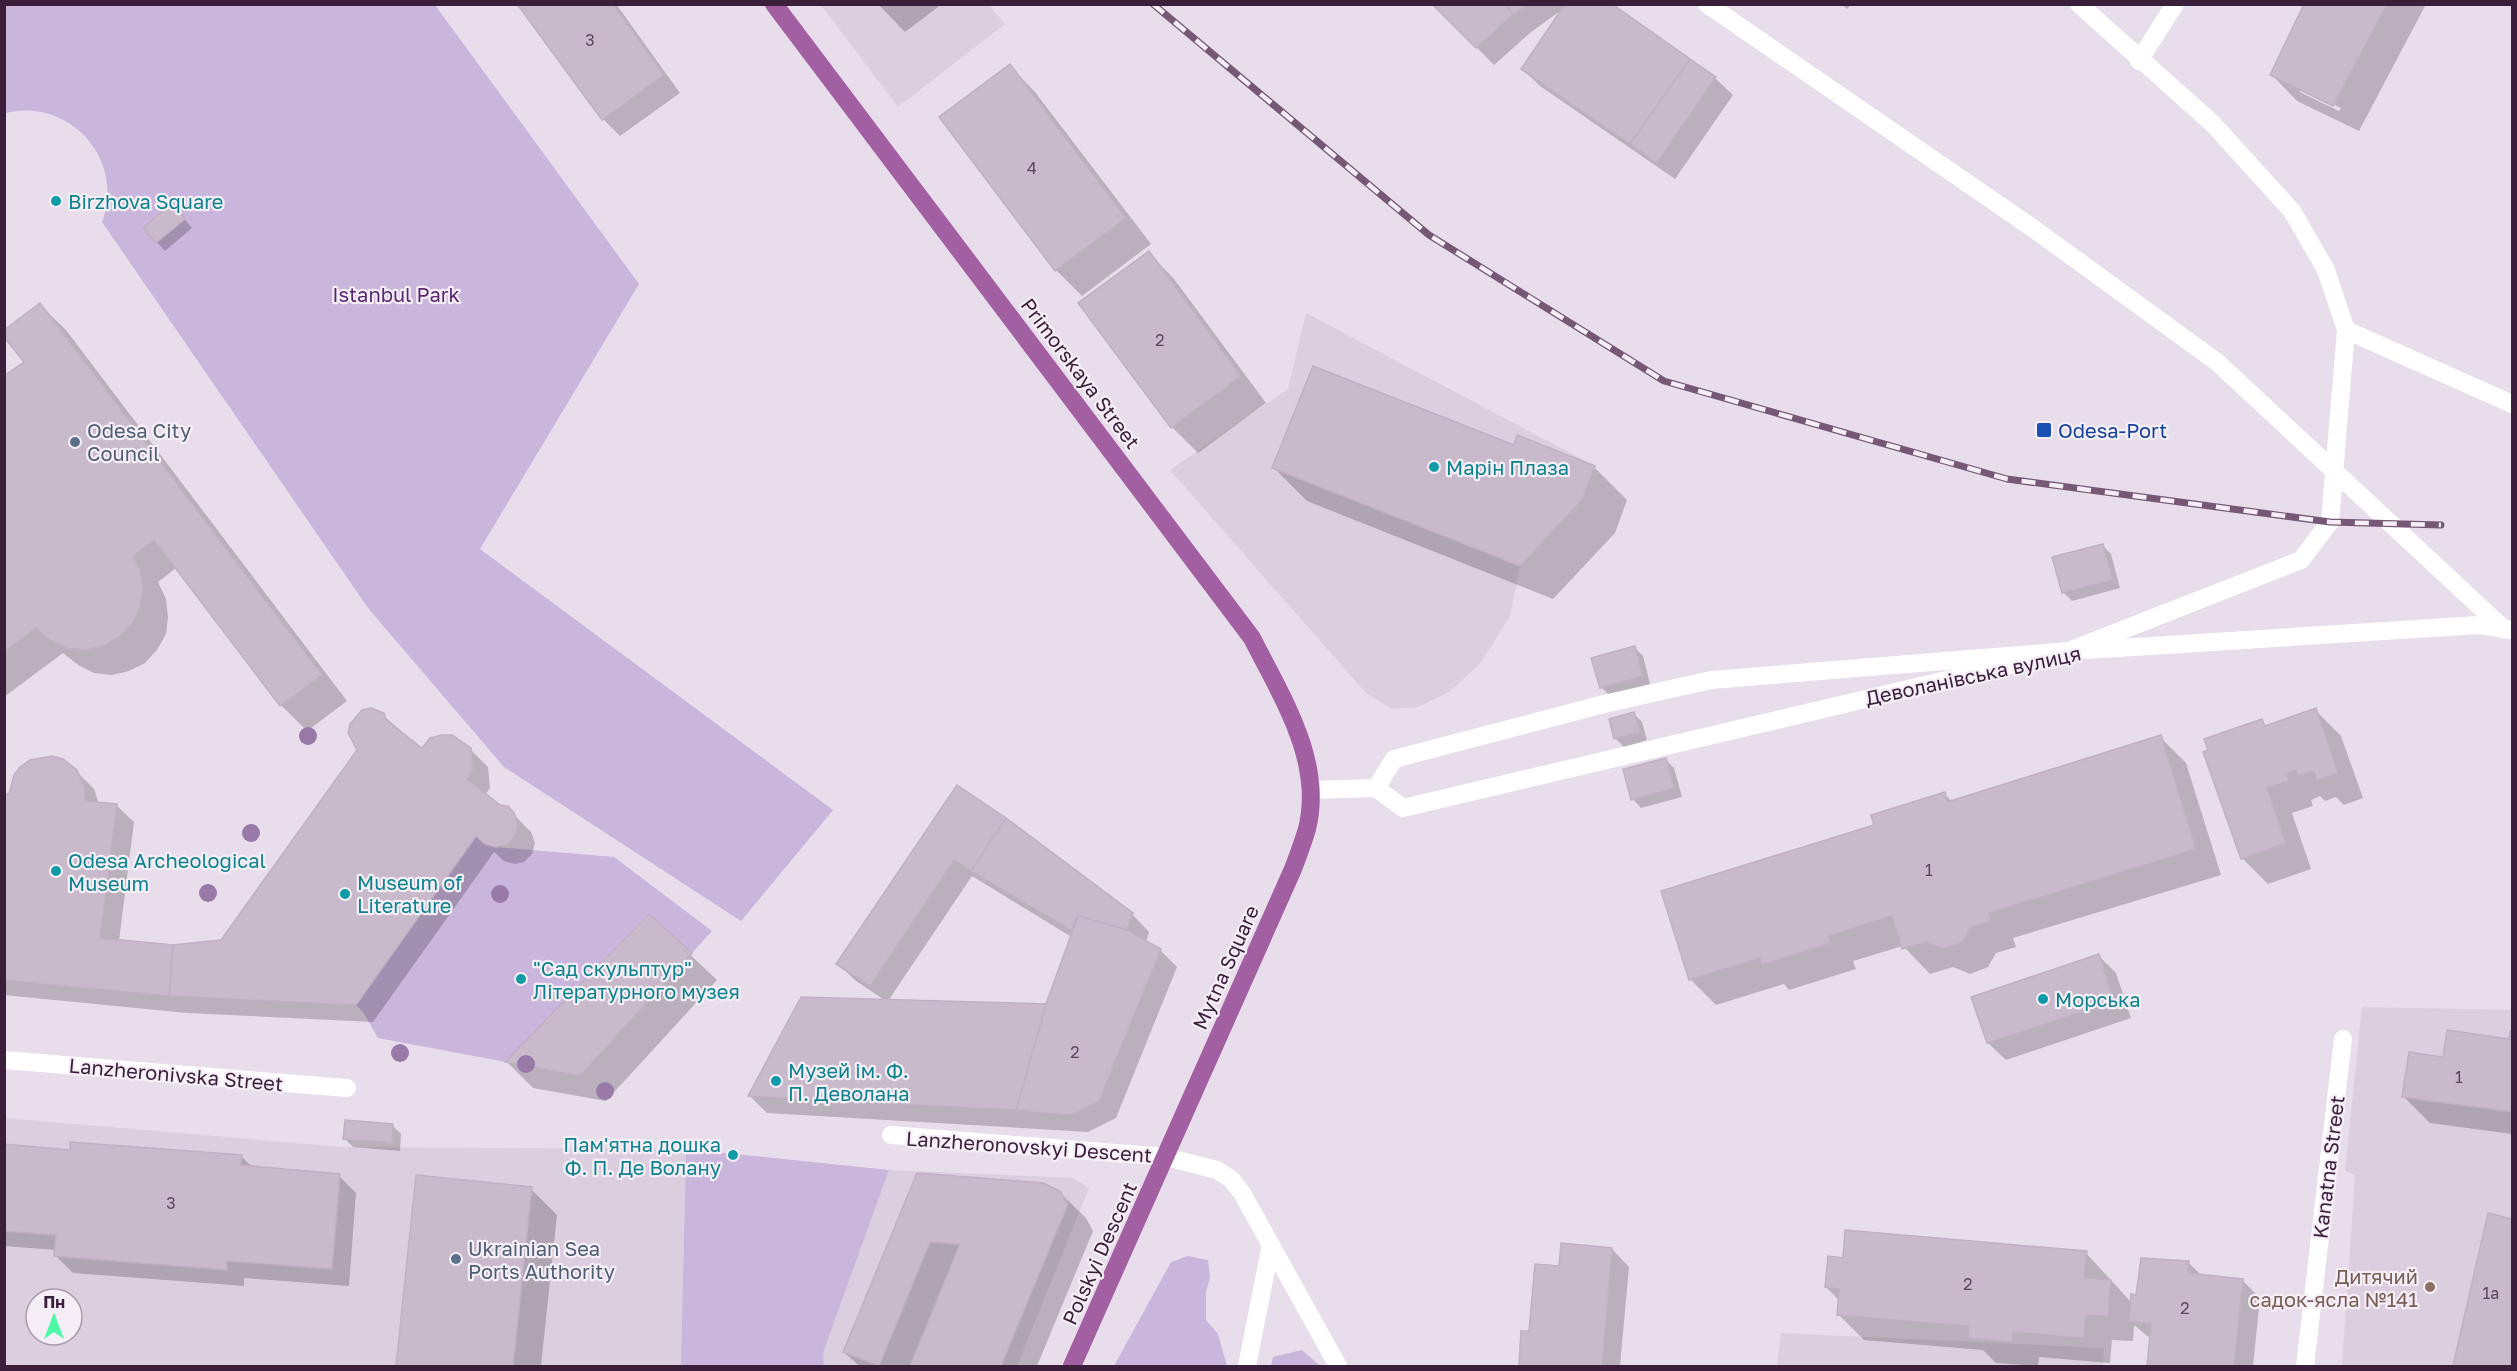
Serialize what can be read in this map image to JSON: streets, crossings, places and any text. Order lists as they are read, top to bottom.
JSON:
{
  "streets": {
    "main road": ["Primorskaya Street", "Mytna Square", "Polskyi Descent"],
    "street": [
      "Деволанівська вулиця",
      "Lanzheronivska Street",
      "Lanzheronovskyi Descent",
      "Kanatna Street"
    ]
  },
  "crossings": [
    ["Primorskaya Street", "Mytna Square"],
    ["Mytna Square", "Lanzheronovskyi Descent"],
    ["Mytna Square", "Polskyi Descent"],
    ["Lanzheronovskyi Descent", "Polskyi Descent"]
  ],
  "parks": ["Istanbul Park"],
  "places": {
    "other": [
      "Birzhova Square",
      "Odesa City Council",
      "Марін Плаза",
      "Odesa Archeological Museum",
      "Museum of Literature",
      "\"Сад скульптур\" Літературного музея",
      "Морська",
      "Музей ім. Ф. П. Деволана",
      "Пам'ятна дошка Ф. П. Де Волану",
      "Ukrainian Sea Ports Authority",
      "Дитячий садок-ясла №141"
    ],
    "transit": ["Odesa-Port"]
  },
  "house_numbers": [
    "3",
    "4",
    "2",
    "1",
    "2",
    "1",
    "3",
    "2",
    "1а",
    "2"
  ],
  "north": "top"
}
